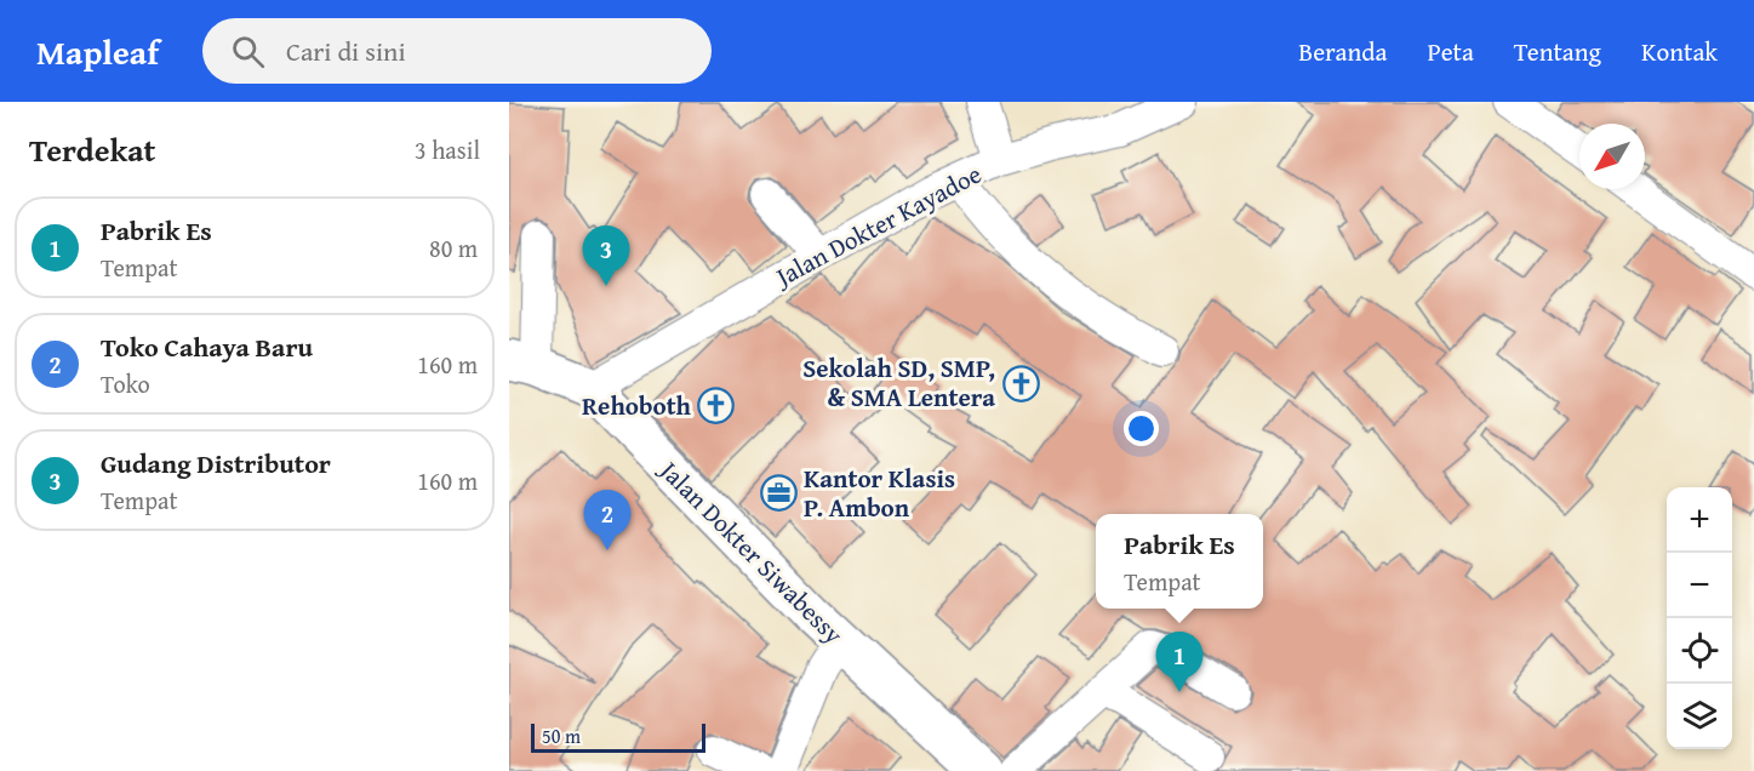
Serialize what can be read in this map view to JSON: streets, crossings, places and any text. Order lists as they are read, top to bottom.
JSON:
{
  "streets": {
    "main road": ["Jalan Dokter Siwabessy"],
    "street": ["Jalan Dokter Kayadoe"]
  },
  "crossings": [
    ["Jalan Dokter Kayadoe", "Jalan Dokter Siwabessy"]
  ],
  "places": {
    "church": ["Sekolah SD, SMP, & SMA Lentera", "Rehoboth"],
    "office": ["Kantor Klasis P. Ambon"]
  },
  "scale_bar": "50 m",
  "north": "bottom left",
  "page": {
    "header": "Mapleaf",
    "search": "Cari di sini",
    "nav": [
      "Beranda",
      "Peta",
      "Tentang",
      "Kontak"
    ],
    "heading": ["Terdekat", "3 hasil"],
    "list": [
      {
        "mark": "1",
        "name": "Pabrik Es",
        "note": "Tempat",
        "value": "80 m"
      },
      {
        "mark": "2",
        "name": "Toko Cahaya Baru",
        "note": "Toko",
        "value": "160 m"
      },
      {
        "mark": "3",
        "name": "Gudang Distributor",
        "note": "Tempat",
        "value": "160 m"
      }
    ],
    "pins": ["3", "2", "1"],
    "map_buttons": ["+", "−"],
    "popup": ["Pabrik Es", "Tempat"],
    "scale": "50 m"
  }
}
